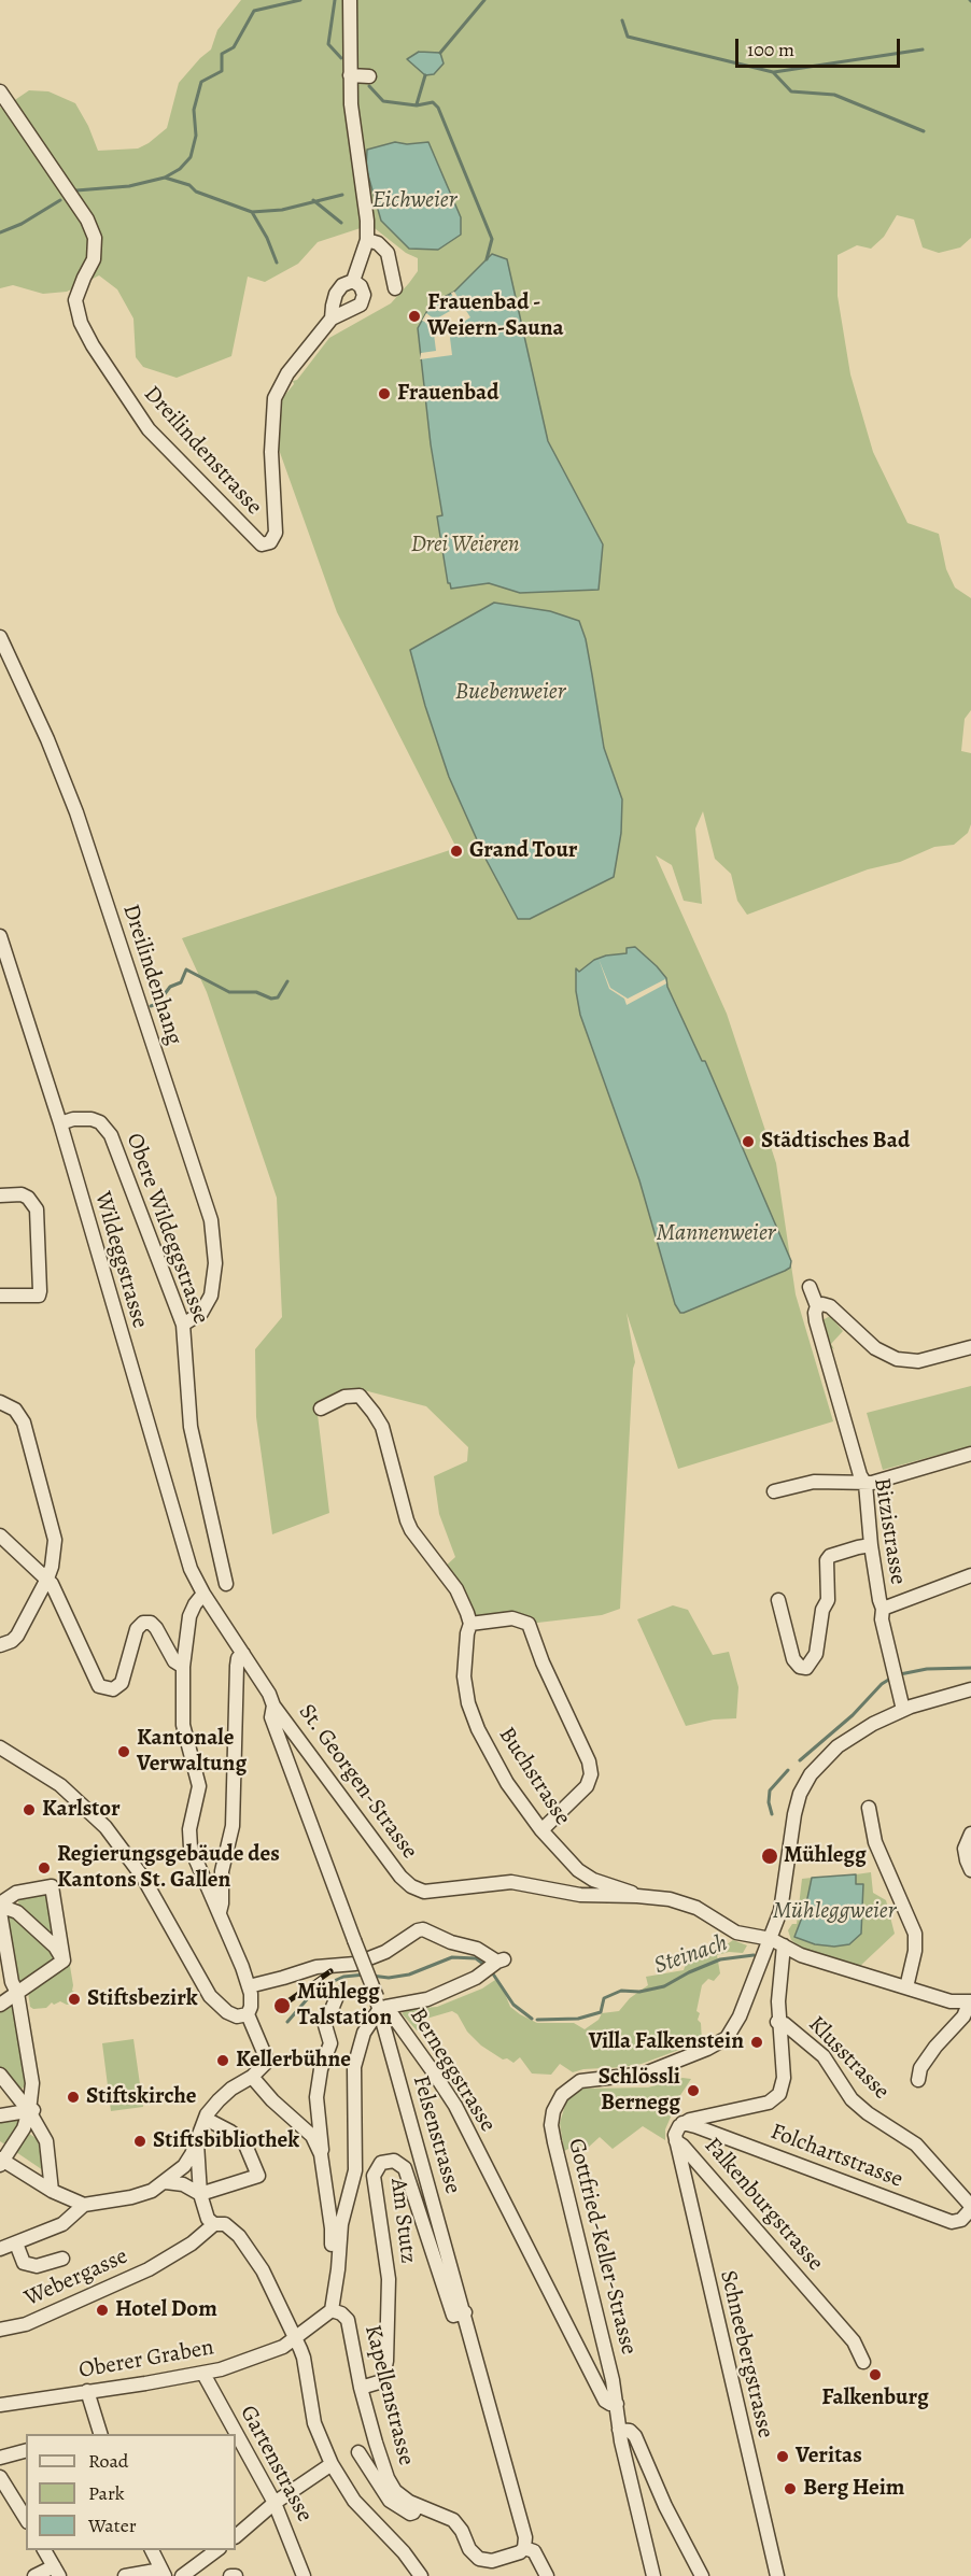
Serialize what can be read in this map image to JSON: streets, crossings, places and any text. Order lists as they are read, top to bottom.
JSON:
{
  "streets": {
    "street": [
      "Dreilindenstrasse",
      "Dreilindenhang",
      "Obere Wildeggstrasse",
      "Wildeggstrasse",
      "Bitzistrasse",
      "Buchstrasse",
      "St. Georgen-Strasse",
      "Klusstrasse",
      "Berneggstrasse",
      "Felsenstrasse",
      "Folchartstrasse",
      "Falkenburgstrasse",
      "Am Stutz",
      "Gottfried-Keller-Strasse",
      "Webergasse",
      "Schneebergstrasse",
      "Oberer Graben",
      "Kapellenstrasse",
      "Gartenstrasse"
    ]
  },
  "crossings": [
    ["Dreilindenhang", "Obere Wildeggstrasse"],
    ["Obere Wildeggstrasse", "Wildeggstrasse"],
    ["Wildeggstrasse", "St. Georgen-Strasse"],
    ["Buchstrasse", "St. Georgen-Strasse"],
    ["St. Georgen-Strasse", "Felsenstrasse"],
    ["St. Georgen-Strasse", "Falkenburgstrasse"],
    ["St. Georgen-Strasse", "Gottfried-Keller-Strasse"],
    ["Klusstrasse", "Folchartstrasse"],
    ["Klusstrasse", "Falkenburgstrasse"],
    ["Berneggstrasse", "Felsenstrasse"],
    ["Berneggstrasse", "Gottfried-Keller-Strasse"],
    ["Berneggstrasse", "Kapellenstrasse"],
    ["Felsenstrasse", "Am Stutz"],
    ["Felsenstrasse", "Kapellenstrasse"],
    ["Folchartstrasse", "Falkenburgstrasse"],
    ["Falkenburgstrasse", "Schneebergstrasse"],
    ["Am Stutz", "Kapellenstrasse"],
    ["Oberer Graben", "Gartenstrasse"]
  ],
  "water": [
    "Eichweier",
    "Buebenweier",
    "Mannenweier",
    "Mühleggweier",
    "Steinach"
  ],
  "parks": ["Drei Weieren"],
  "places": [
    "Frauenbad - Weiern-Sauna",
    "Frauenbad",
    "Grand Tour",
    "Städtisches Bad",
    "Kantonale Verwaltung",
    "Karlstor",
    "Mühlegg",
    "Regierungsgebäude des Kantons St. Gallen",
    "Stiftsbezirk",
    "Mühlegg Talstation",
    "Villa Falkenstein",
    "Kellerbühne",
    "Schlössli Bernegg",
    "Stiftskirche",
    "Stiftsbibliothek",
    "Hotel Dom",
    "Falkenburg",
    "Veritas",
    "Berg Heim"
  ],
  "legend": ["Road", "Park", "Water"],
  "scale_bar": "100 m"
}
